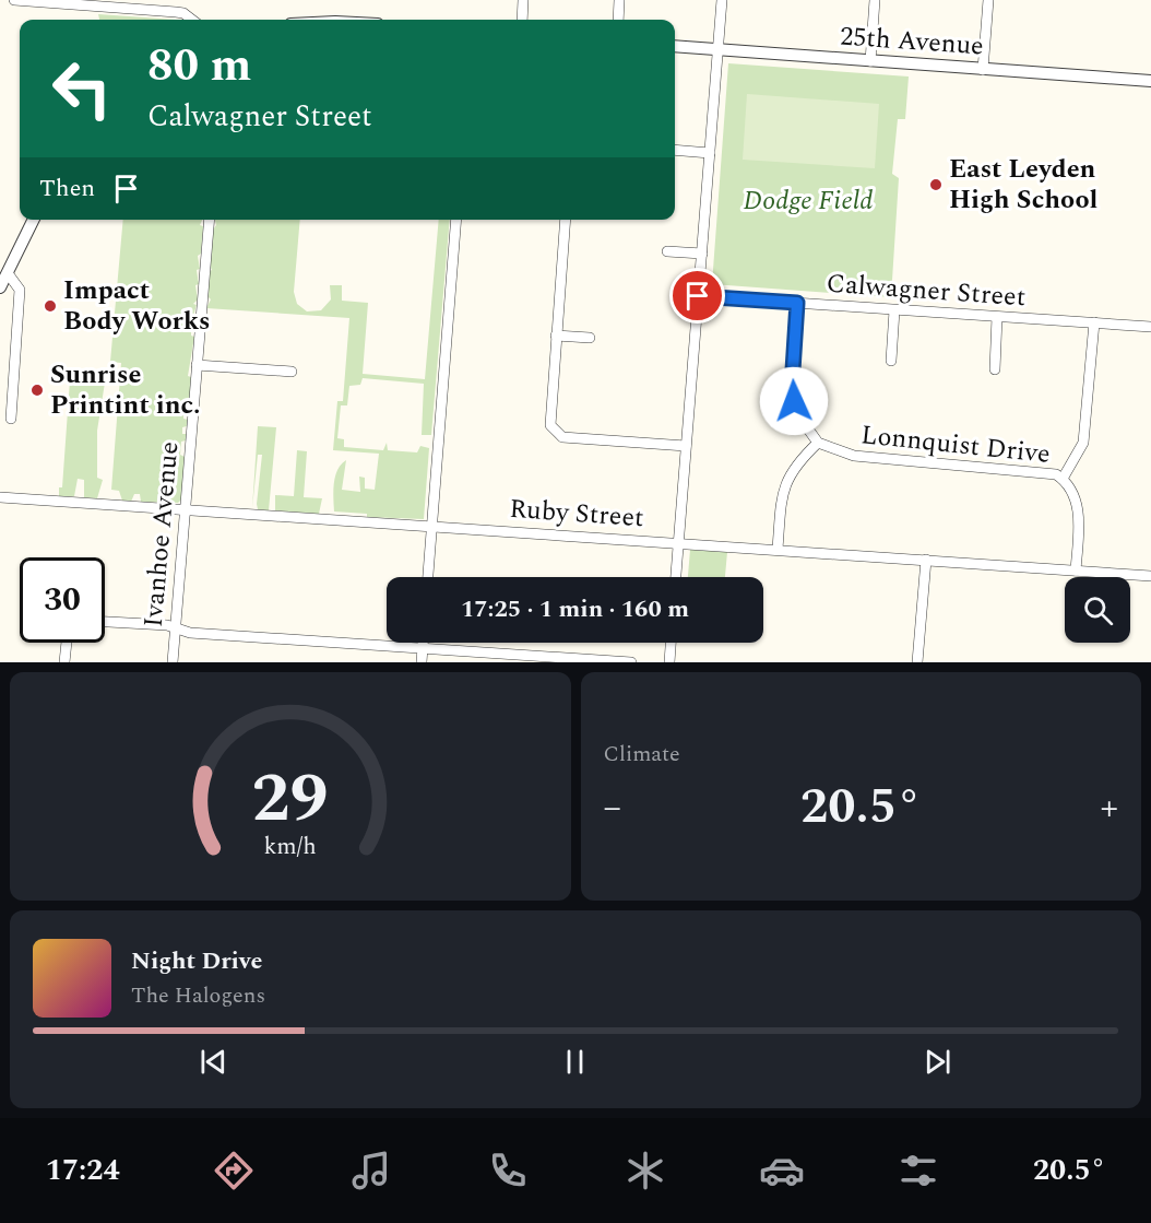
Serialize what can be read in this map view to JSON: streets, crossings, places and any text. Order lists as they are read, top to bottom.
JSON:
{
  "streets": {
    "street": [
      "25th Avenue",
      "Calwagner Street",
      "Lonnquist Drive",
      "Ruby Street",
      "Ivanhoe Avenue"
    ]
  },
  "crossings": [
    ["Lonnquist Drive", "Ruby Street"],
    ["Ruby Street", "Ivanhoe Avenue"]
  ],
  "parks": ["Dodge Field"],
  "places": ["East Leyden High School", "Impact Body Works", "Sunrise Printint inc."],
  "page": {
    "turn": ["80 m", "Calwagner Street"],
    "then": "Then",
    "limit": "30",
    "trip": "17:25 · 1 min · 160 m",
    "tile": "Climate",
    "heat": ["−", "20.5°", "+"],
    "song": ["Night Drive", "The Halogens"],
    "tabs": ["17:24", "20.5°"],
    "gauge": ["29", "km/h"]
  }
}
